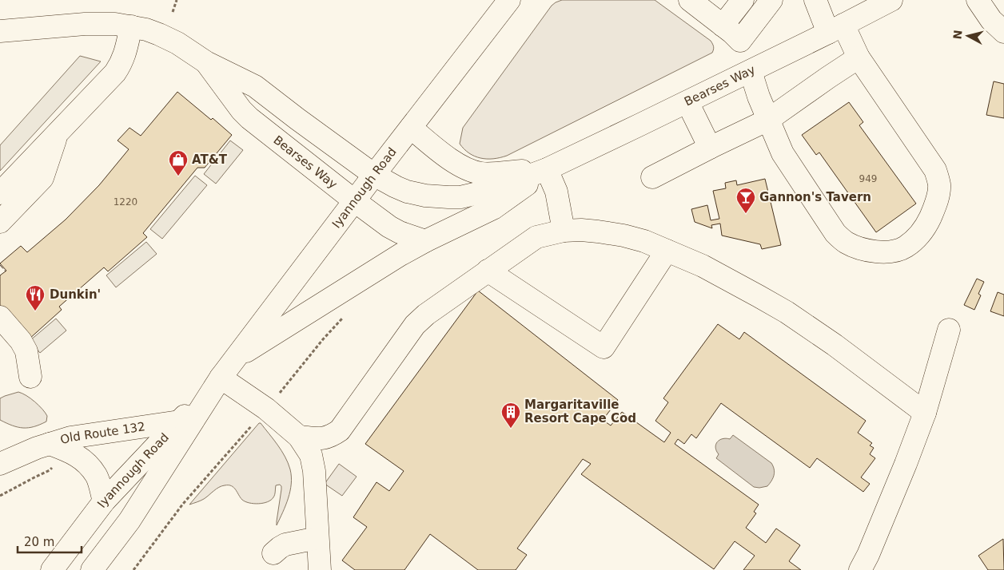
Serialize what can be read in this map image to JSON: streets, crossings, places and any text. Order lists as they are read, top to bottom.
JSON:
{
  "streets": {
    "main road": ["Bearses Way", "Iyannough Road", "Old Route 132"]
  },
  "crossings": [
    ["Bearses Way", "Iyannough Road"],
    ["Iyannough Road", "Old Route 132"]
  ],
  "places": {
    "shop": ["AT&T"],
    "bar": ["Gannon's Tavern"],
    "restaurant": ["Dunkin'"],
    "building": ["Margaritaville Resort Cape Cod"]
  },
  "house_numbers": ["949", "1220"],
  "scale_bar": "20 m",
  "north": "left"
}
